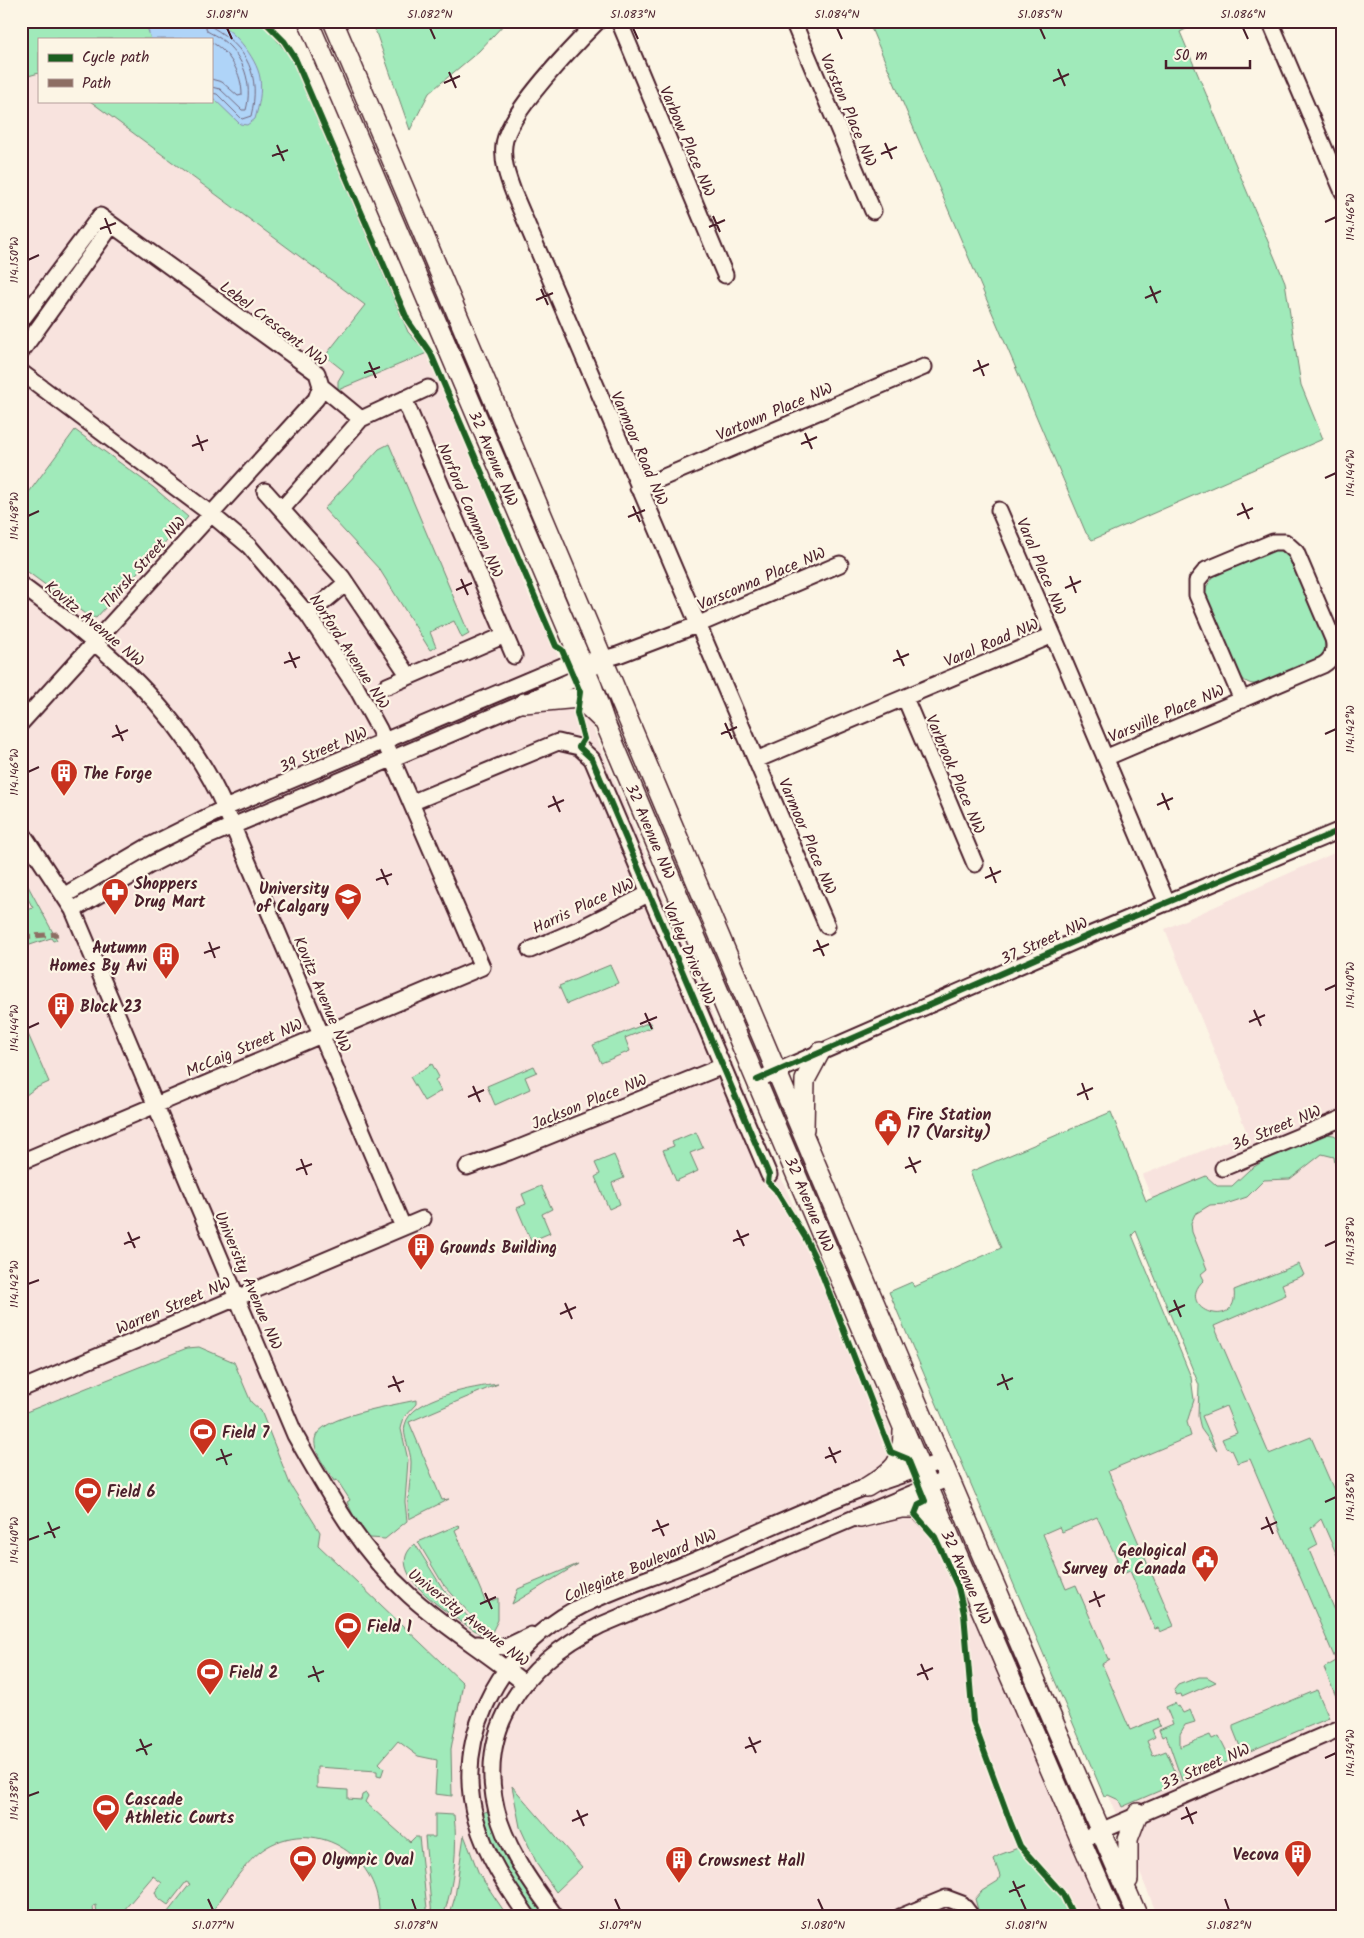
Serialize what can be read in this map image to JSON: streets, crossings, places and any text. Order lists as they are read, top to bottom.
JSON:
{
  "streets": {
    "main road": ["32 Avenue NW"],
    "street": [
      "Varston Place NW",
      "Varbow Place NW",
      "Lebel Crescent NW",
      "Vartown Place NW",
      "Varmoor Road NW",
      "Norford Common NW",
      "Thirsk Street NW",
      "Varal Place NW",
      "Varsconna Place NW",
      "Kovitz Avenue NW",
      "Varal Road NW",
      "Norford Avenue NW",
      "Varsville Place NW",
      "39 Street NW",
      "Varbrook Place NW",
      "Varmoor Place NW",
      "Harris Place NW",
      "37 Street NW",
      "Varley Drive NW",
      "McCaig Street NW",
      "Jackson Place NW",
      "36 Street NW",
      "University Avenue NW",
      "Warren Street NW",
      "Collegiate Boulevard NW",
      "33 Street NW"
    ]
  },
  "crossings": [
    ["Lebel Crescent NW", "Thirsk Street NW"],
    ["Lebel Crescent NW", "Norford Avenue NW"],
    ["Vartown Place NW", "Varmoor Road NW"],
    ["Varmoor Road NW", "Varsconna Place NW"],
    ["Varmoor Road NW", "Varal Road NW"],
    ["Varmoor Road NW", "39 Street NW"],
    ["Varmoor Road NW", "Varmoor Place NW"],
    ["32 Avenue NW", "39 Street NW"],
    ["32 Avenue NW", "37 Street NW"],
    ["32 Avenue NW", "Collegiate Boulevard NW"],
    ["32 Avenue NW", "33 Street NW"],
    ["Thirsk Street NW", "Kovitz Avenue NW"],
    ["Thirsk Street NW", "Norford Avenue NW"],
    ["Varal Place NW", "Varal Road NW"],
    ["Varsconna Place NW", "39 Street NW"],
    ["Kovitz Avenue NW", "39 Street NW"],
    ["Kovitz Avenue NW", "McCaig Street NW"],
    ["Kovitz Avenue NW", "Warren Street NW"],
    ["Varal Road NW", "Varsville Place NW"],
    ["Varal Road NW", "Varbrook Place NW"],
    ["Varal Road NW", "Varmoor Place NW"],
    ["Varal Road NW", "37 Street NW"],
    ["Norford Avenue NW", "39 Street NW"],
    ["Norford Avenue NW", "Varley Drive NW"],
    ["Norford Avenue NW", "McCaig Street NW"],
    ["39 Street NW", "University Avenue NW"],
    ["Harris Place NW", "Varley Drive NW"],
    ["Varley Drive NW", "Jackson Place NW"],
    ["McCaig Street NW", "University Avenue NW"],
    ["University Avenue NW", "Warren Street NW"],
    ["University Avenue NW", "Collegiate Boulevard NW"]
  ],
  "places": {
    "building": [
      "The Forge",
      "Autumn Homes By Avi",
      "Block 23",
      "Grounds Building",
      "Vecova",
      "Crowsnest Hall"
    ],
    "pharmacy": ["Shoppers Drug Mart"],
    "school or university": ["University of Calgary"],
    "public building": ["Fire Station 17 (Varsity)", "Geological Survey of Canada"],
    "sports": [
      "Field 7",
      "Field 6",
      "Field 1",
      "Field 2",
      "Cascade Athletic Courts",
      "Olympic Oval"
    ]
  },
  "legend": ["Cycle path", "Path"],
  "scale_bar": "50 m",
  "coordinates": [
    "51.081°N",
    "51.082°N",
    "51.083°N",
    "51.084°N",
    "51.085°N",
    "51.086°N",
    "114.146°W",
    "114.150°W",
    "114.144°W",
    "114.148°W",
    "114.142°W",
    "114.140°W",
    "114.138°W",
    "114.136°W",
    "114.134°W",
    "51.077°N",
    "51.078°N",
    "51.079°N",
    "51.080°N"
  ]
}
